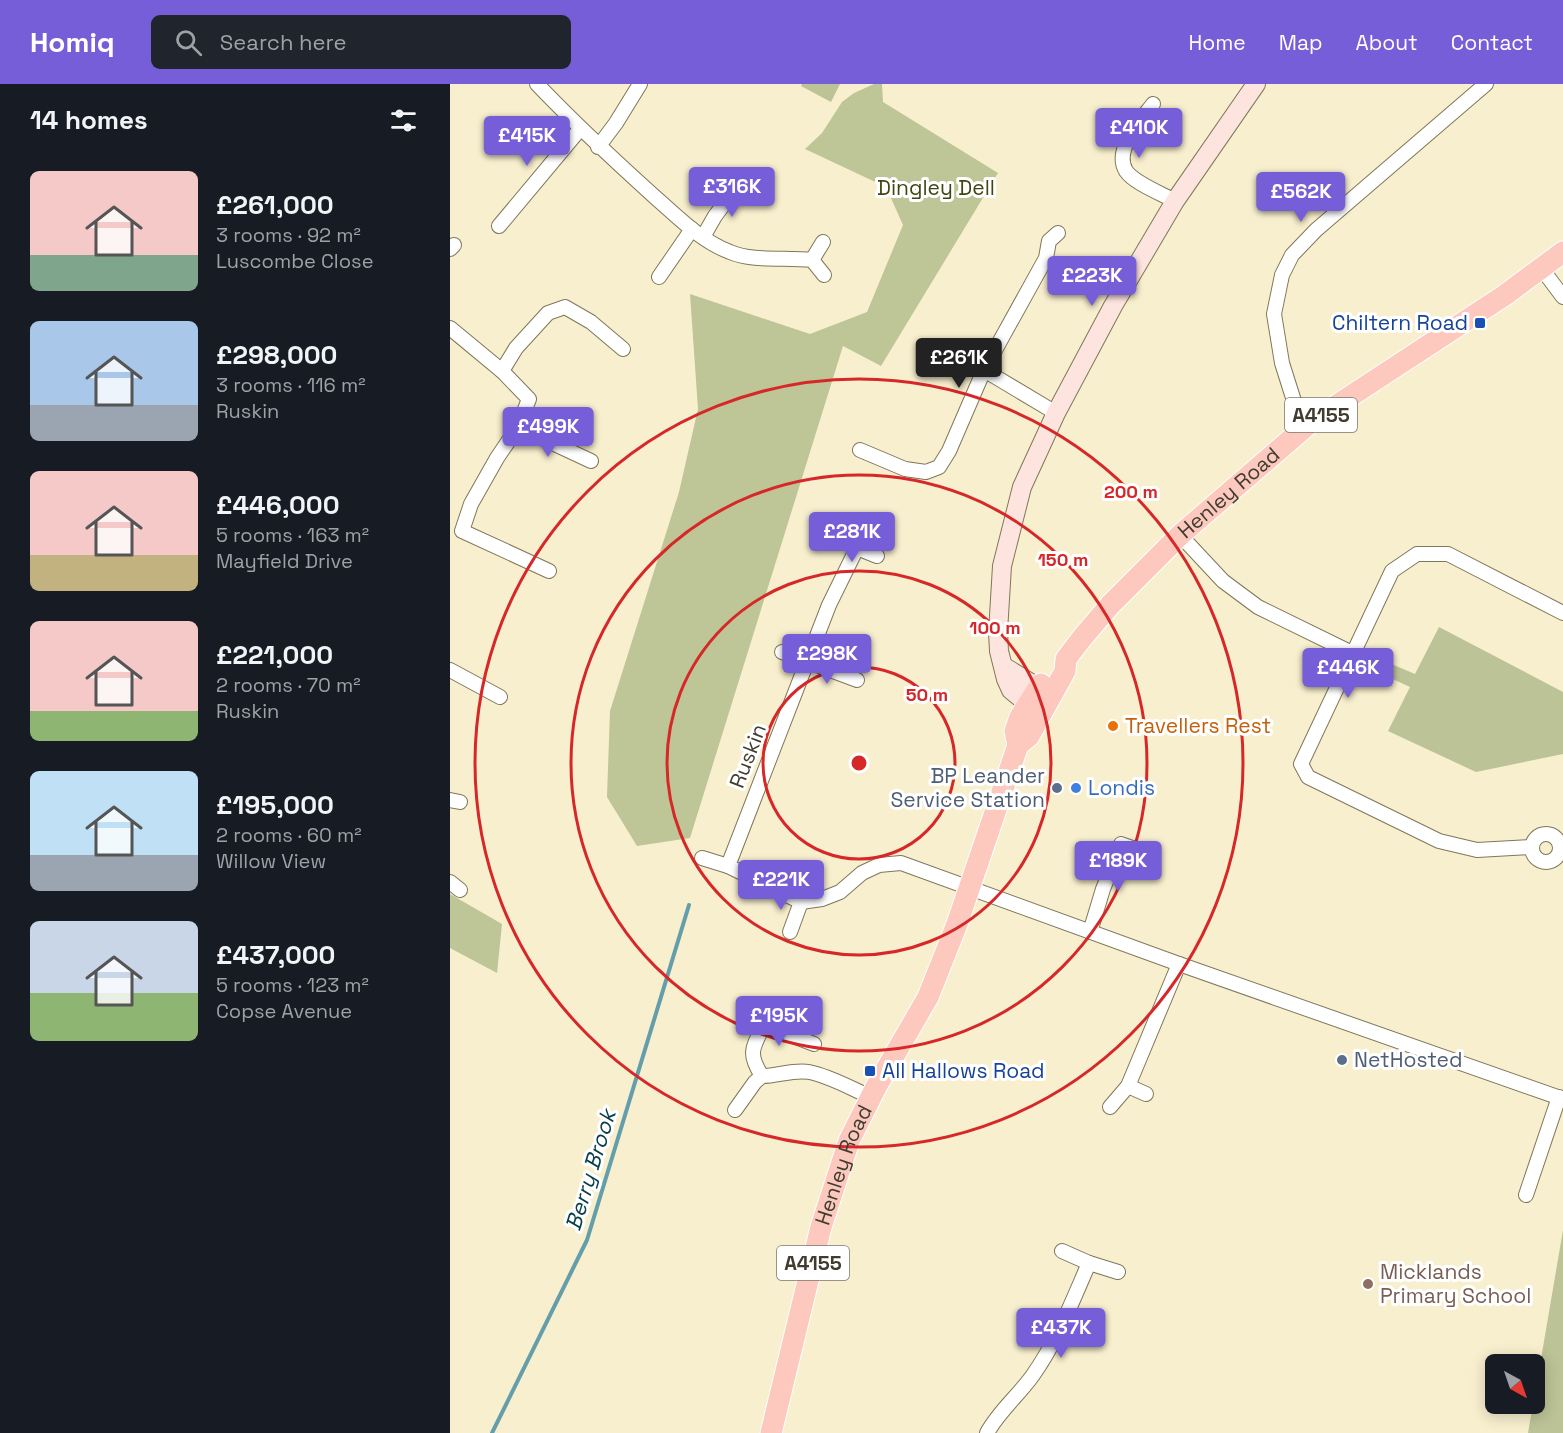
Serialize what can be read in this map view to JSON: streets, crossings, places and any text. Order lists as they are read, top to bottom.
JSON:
{
  "streets": {
    "main road": ["A4155", "Henley Road"],
    "street": ["Ruskin"]
  },
  "water": ["Berry Brook"],
  "parks": ["Dingley Dell"],
  "places": {
    "transit": ["Chiltern Road", "All Hallows Road"],
    "other": [
      "Travellers Rest",
      "BP Leander Service Station",
      "Londis",
      "NetHosted",
      "Micklands Primary School"
    ]
  },
  "north": "bottom right",
  "page": {
    "header": "Homiq",
    "search": "Search here",
    "nav": [
      "Home",
      "Map",
      "About",
      "Contact"
    ],
    "heading": "14 homes",
    "price": [
      "£410K",
      "£415K",
      "£316K",
      "£562K",
      "£223K",
      "£261K",
      "£499K",
      "£281K",
      "£298K",
      "£446K",
      "£189K",
      "£221K",
      "£195K",
      "£437K"
    ],
    "list": [
      {
        "name": "£261,000",
        "note": "3 rooms · 92 m² · Luscombe Close"
      },
      {
        "name": "£298,000",
        "note": "3 rooms · 116 m² · Ruskin"
      },
      {
        "name": "£446,000",
        "note": "5 rooms · 163 m² · Mayfield Drive"
      },
      {
        "name": "£221,000",
        "note": "2 rooms · 70 m² · Ruskin"
      },
      {
        "name": "£195,000",
        "note": "2 rooms · 60 m² · Willow View"
      },
      {
        "name": "£437,000",
        "note": "5 rooms · 123 m² · Copse Avenue"
      }
    ]
  },
  "rings": [
    "200 m",
    "150 m",
    "100 m",
    "50 m"
  ]
}
